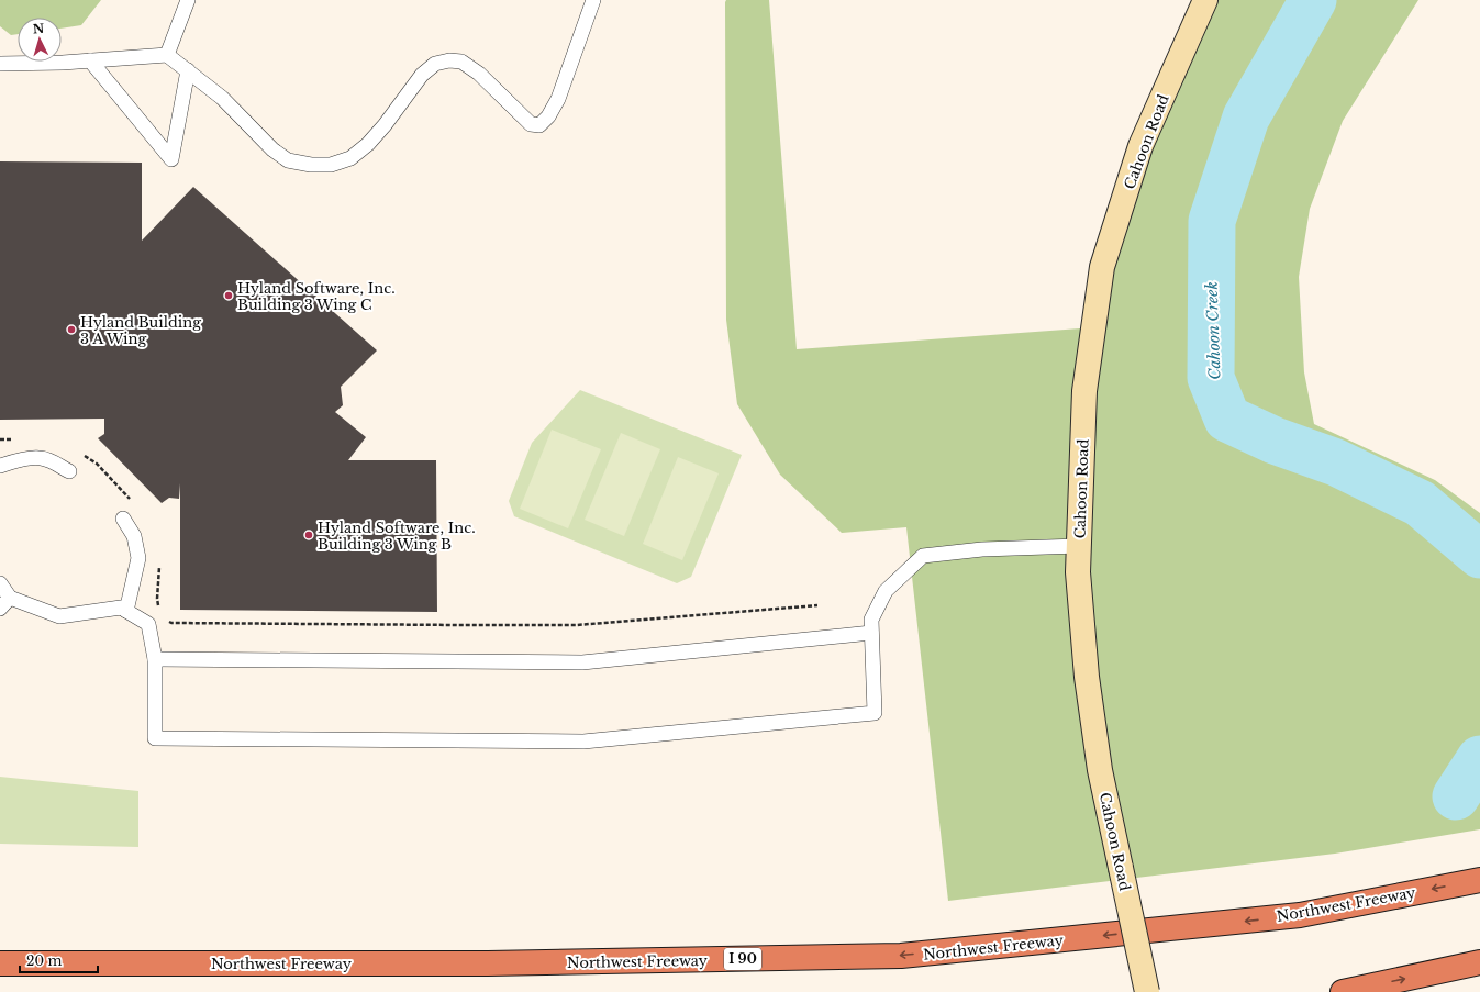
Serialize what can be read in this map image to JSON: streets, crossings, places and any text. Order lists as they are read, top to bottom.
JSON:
{
  "streets": {
    "highway": ["Northwest Freeway", "I 90"],
    "street": ["Cahoon Road"]
  },
  "one_way": ["Northwest Freeway"],
  "water": ["Cahoon Creek"],
  "places": ["Hyland Software, Inc. Building 3 Wing C", "Hyland Building 3 A Wing", "Hyland Software, Inc. Building 3 Wing B"],
  "scale_bar": "20 m",
  "north": "top"
}
